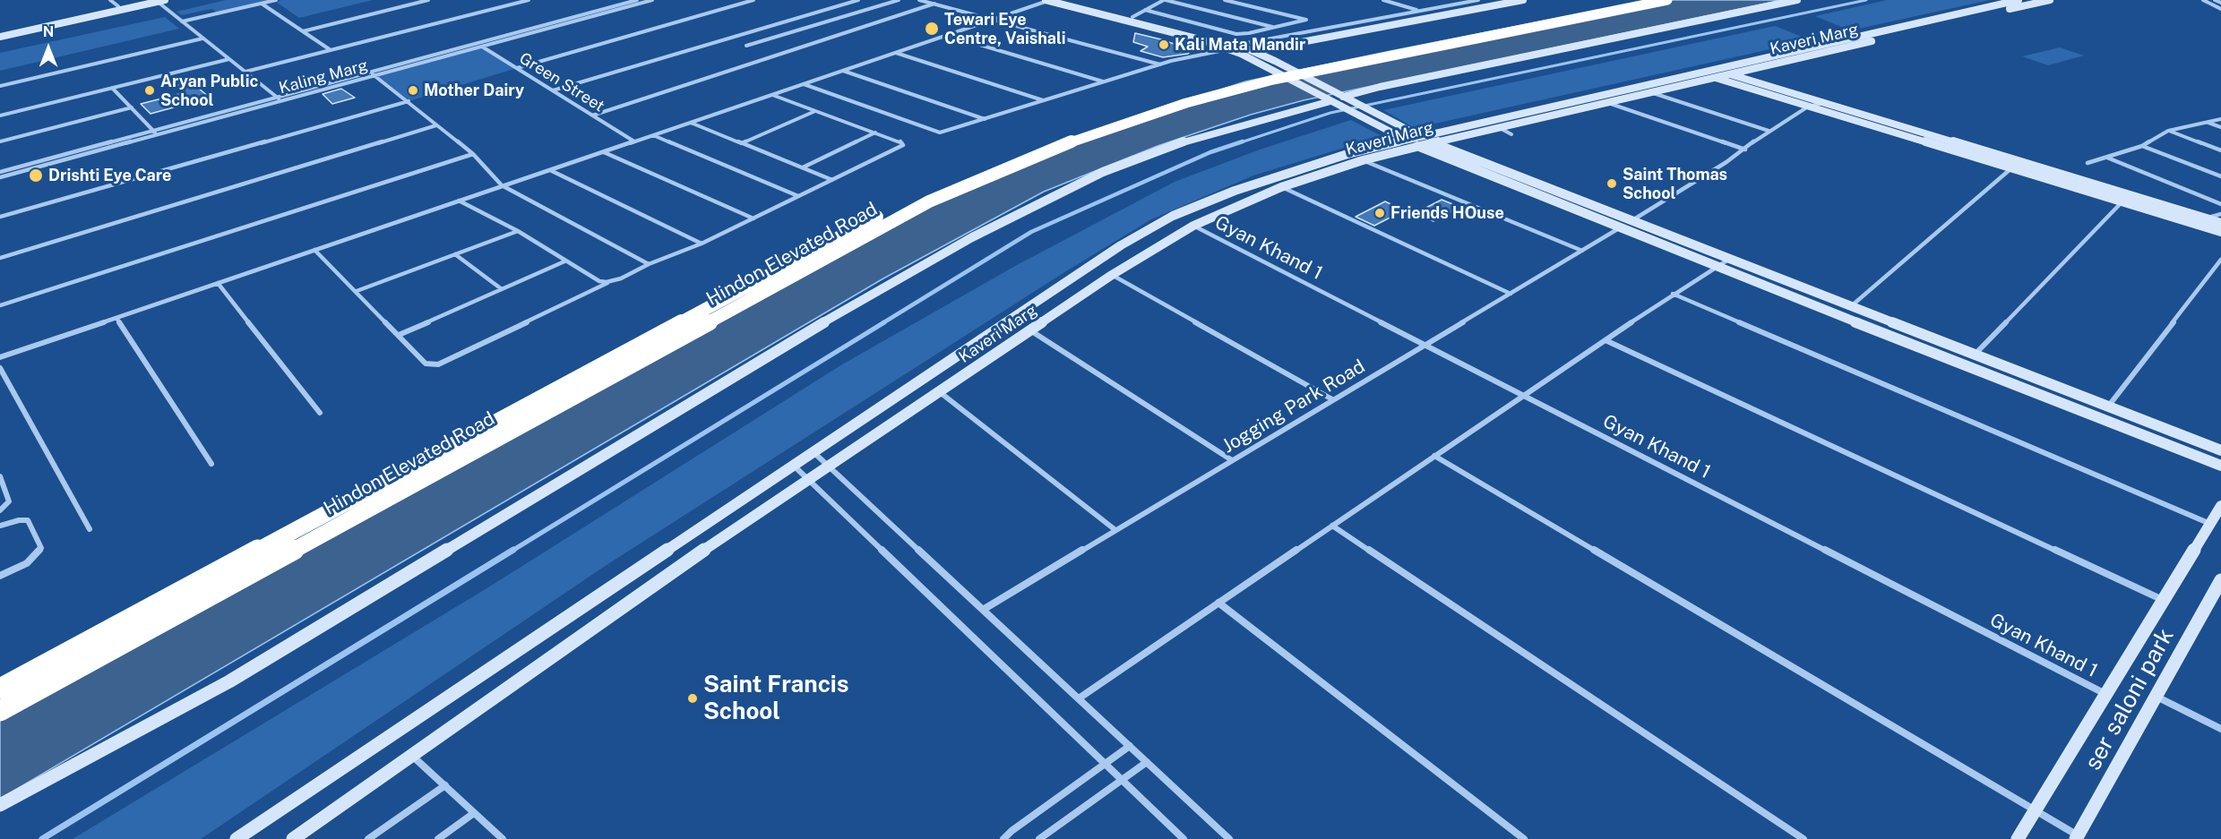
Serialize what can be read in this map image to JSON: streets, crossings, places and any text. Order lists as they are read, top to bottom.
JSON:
{
  "streets": {
    "highway": ["Hindon Elevated Road"],
    "street": [
      "Kaveri Marg",
      "Kaling Marg",
      "Green Street",
      "Gyan Khand 1",
      "Jogging Park Road",
      "ser saloni park"
    ]
  },
  "crossings": [
    ["Kaveri Marg", "Gyan Khand 1"],
    ["Kaling Marg", "Green Street"],
    ["Gyan Khand 1", "Jogging Park Road"]
  ],
  "places": [
    "Tewari Eye Centre, Vaishali",
    "Kali Mata Mandir",
    "Aryan Public School",
    "Mother Dairy",
    "Drishti Eye Care",
    "Saint Thomas School",
    "Friends HOuse",
    "Saint Francis School"
  ],
  "north": "top"
}
